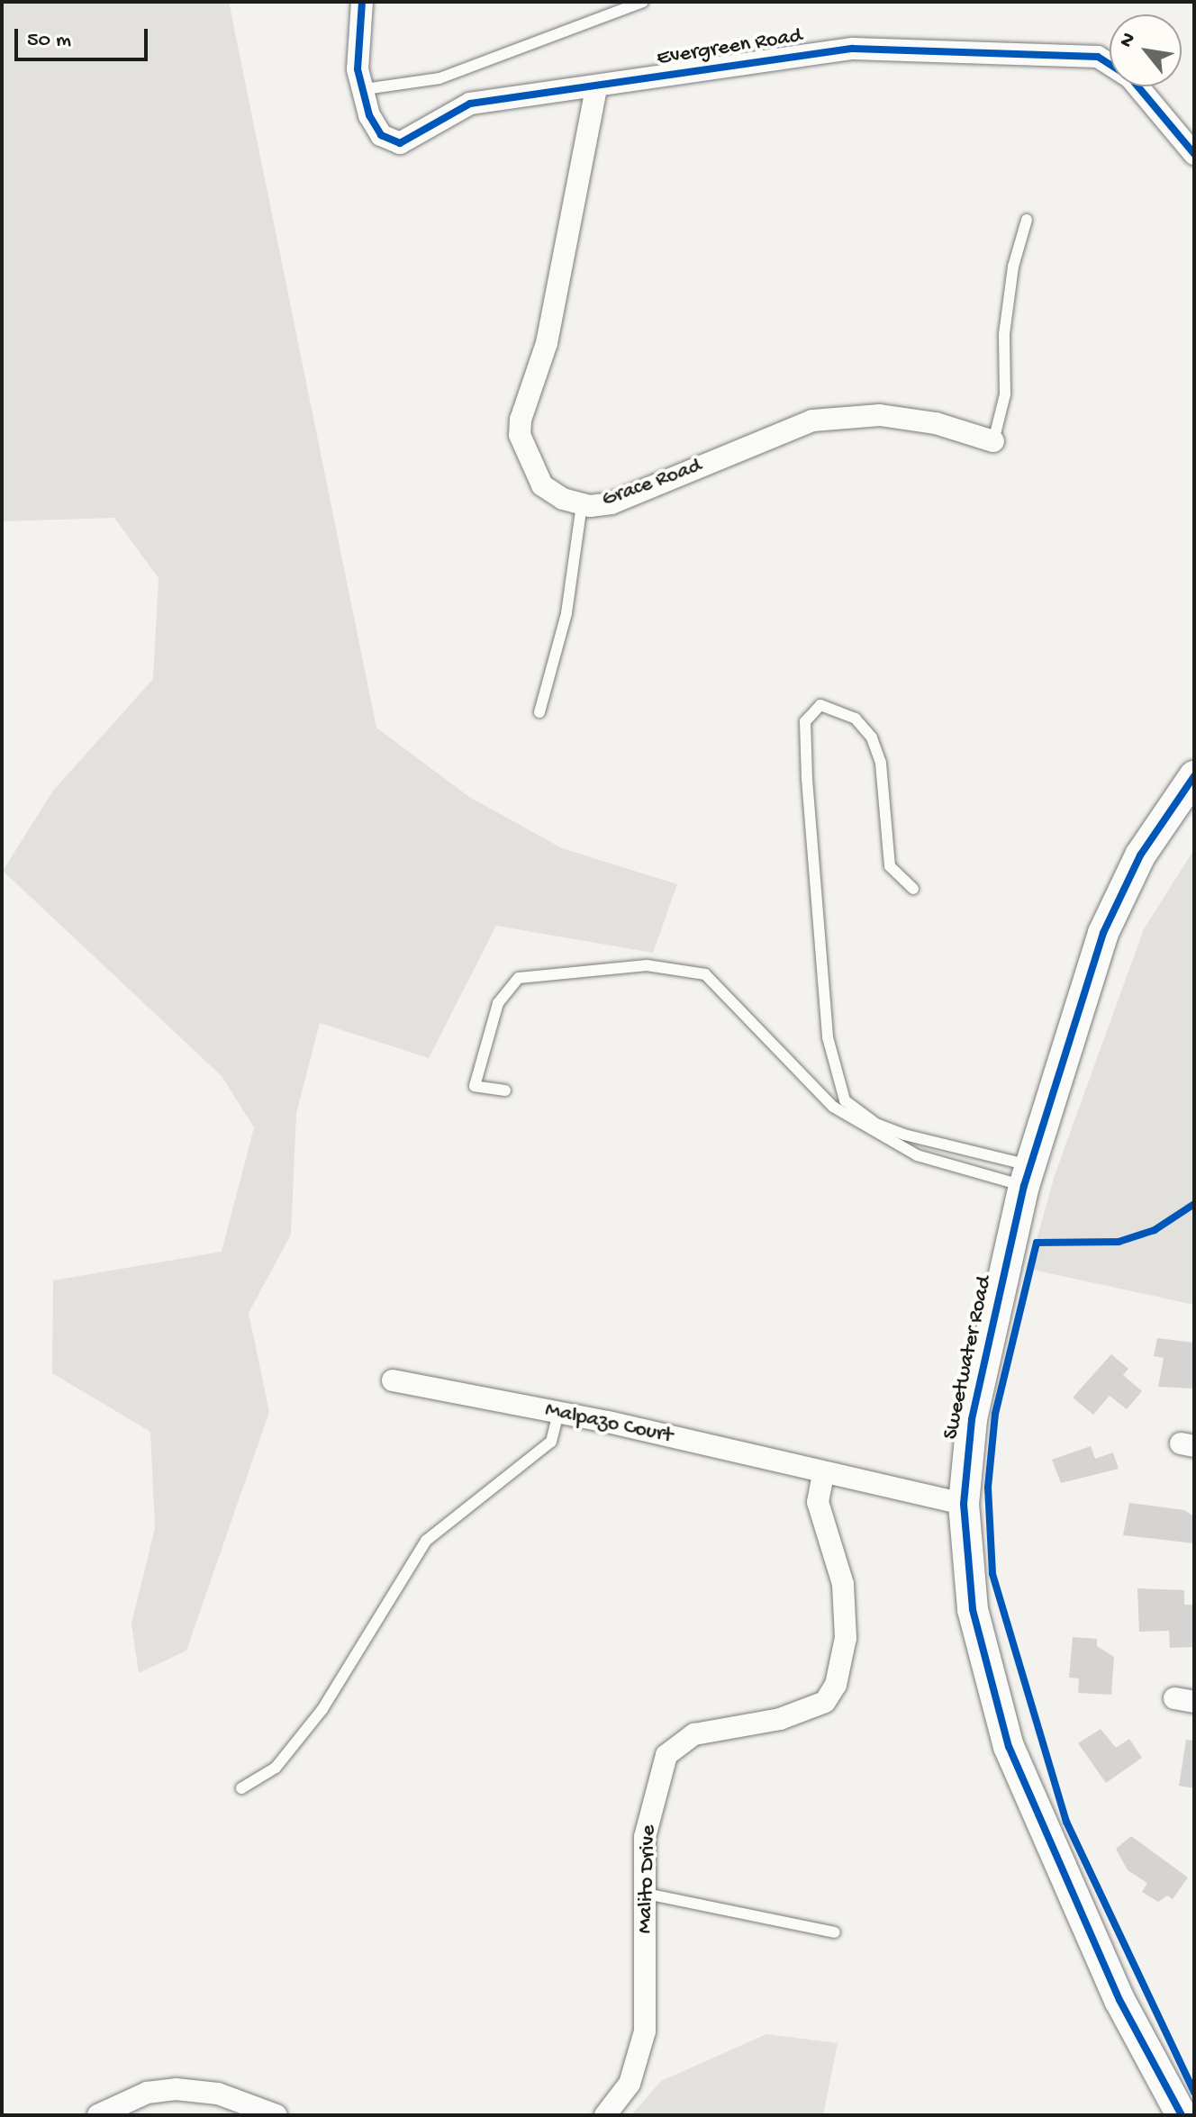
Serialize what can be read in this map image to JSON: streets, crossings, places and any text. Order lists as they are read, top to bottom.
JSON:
{
  "streets": {
    "main road": ["Sweetwater Road"],
    "street": [
      "Evergreen Road",
      "Grace Road",
      "Malpazo Court",
      "Malito Drive"
    ]
  },
  "crossings": [
    ["Evergreen Road", "Grace Road"],
    ["Malpazo Court", "Malito Drive"]
  ],
  "scale_bar": "50 m",
  "north": "top left"
}
